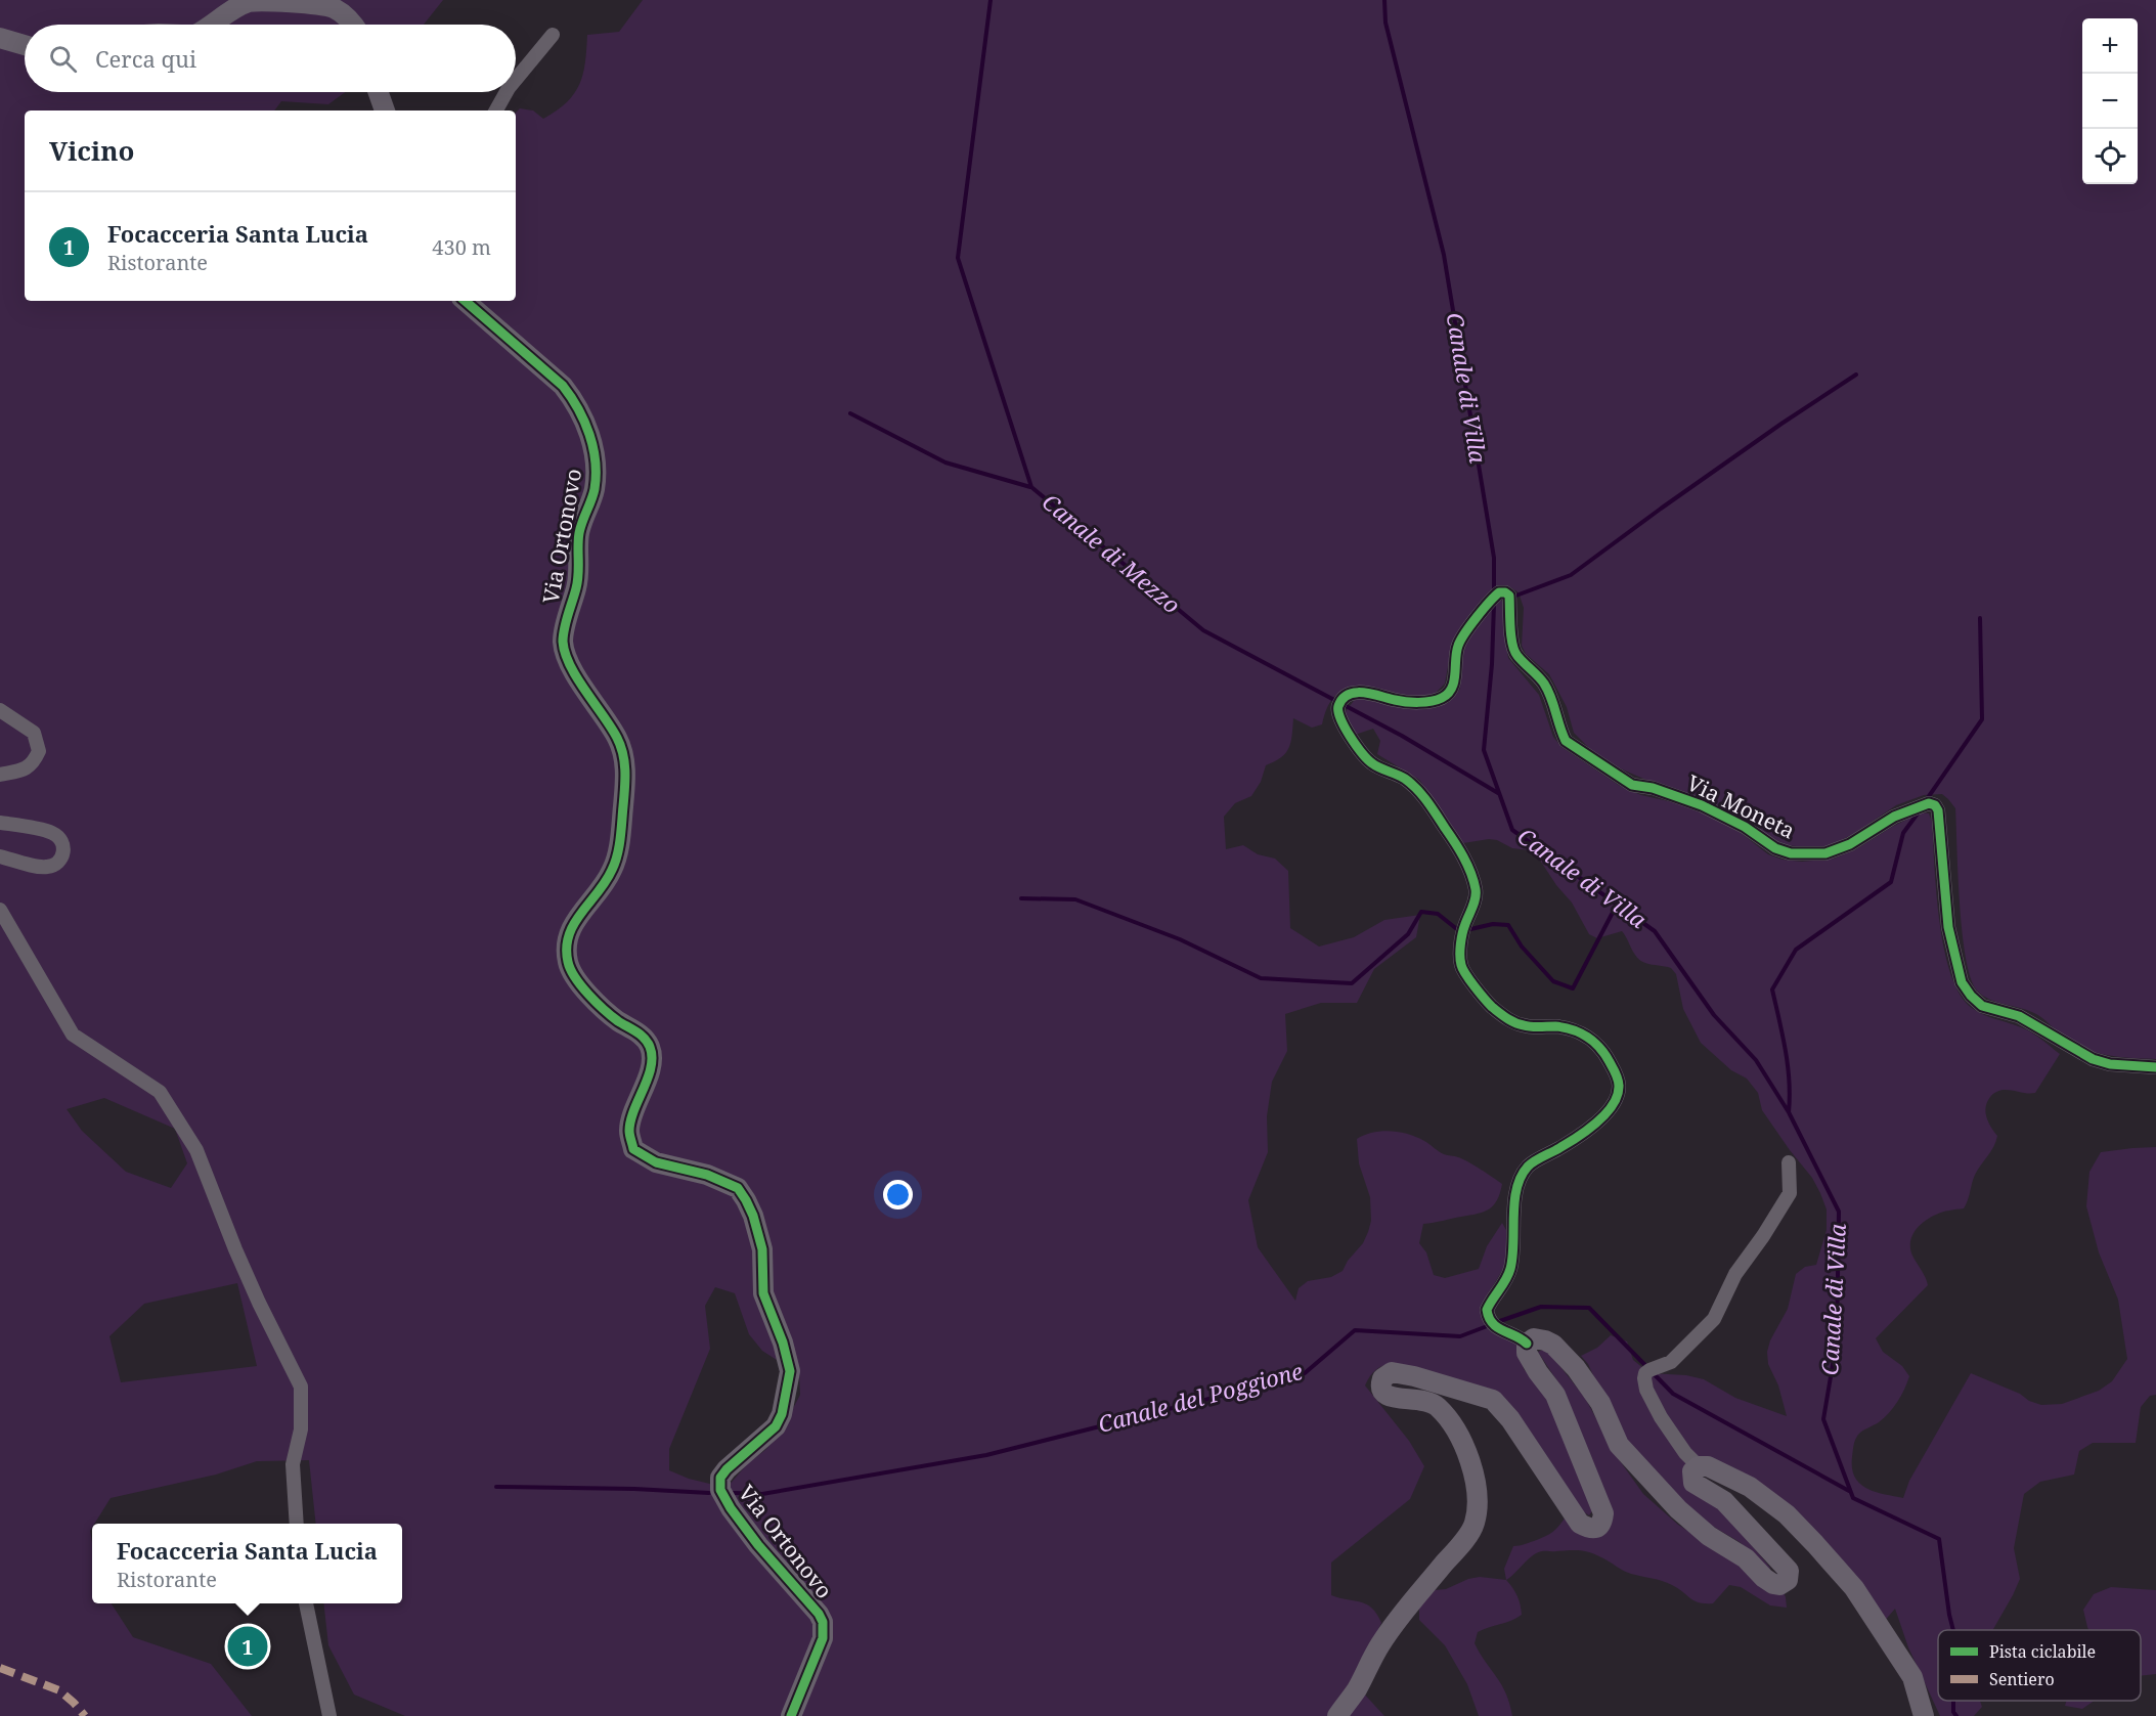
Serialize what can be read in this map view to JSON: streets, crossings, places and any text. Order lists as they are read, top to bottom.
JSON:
{
  "streets": {
    "street": ["Via Ortonovo", "Via Moneta"]
  },
  "water": ["Canale di Villa", "Canale di Mezzo", "Canale del Poggione"],
  "legend": ["Pista ciclabile", "Sentiero"],
  "page": {
    "map_buttons": ["+", "−"],
    "search": "Cerca qui",
    "heading": "Vicino",
    "list": [
      {
        "mark": "1",
        "name": "Focacceria Santa Lucia",
        "note": "Ristorante",
        "value": "430 m"
      }
    ],
    "popup": ["Focacceria Santa Lucia", "Ristorante"],
    "pins": "1"
  }
}
